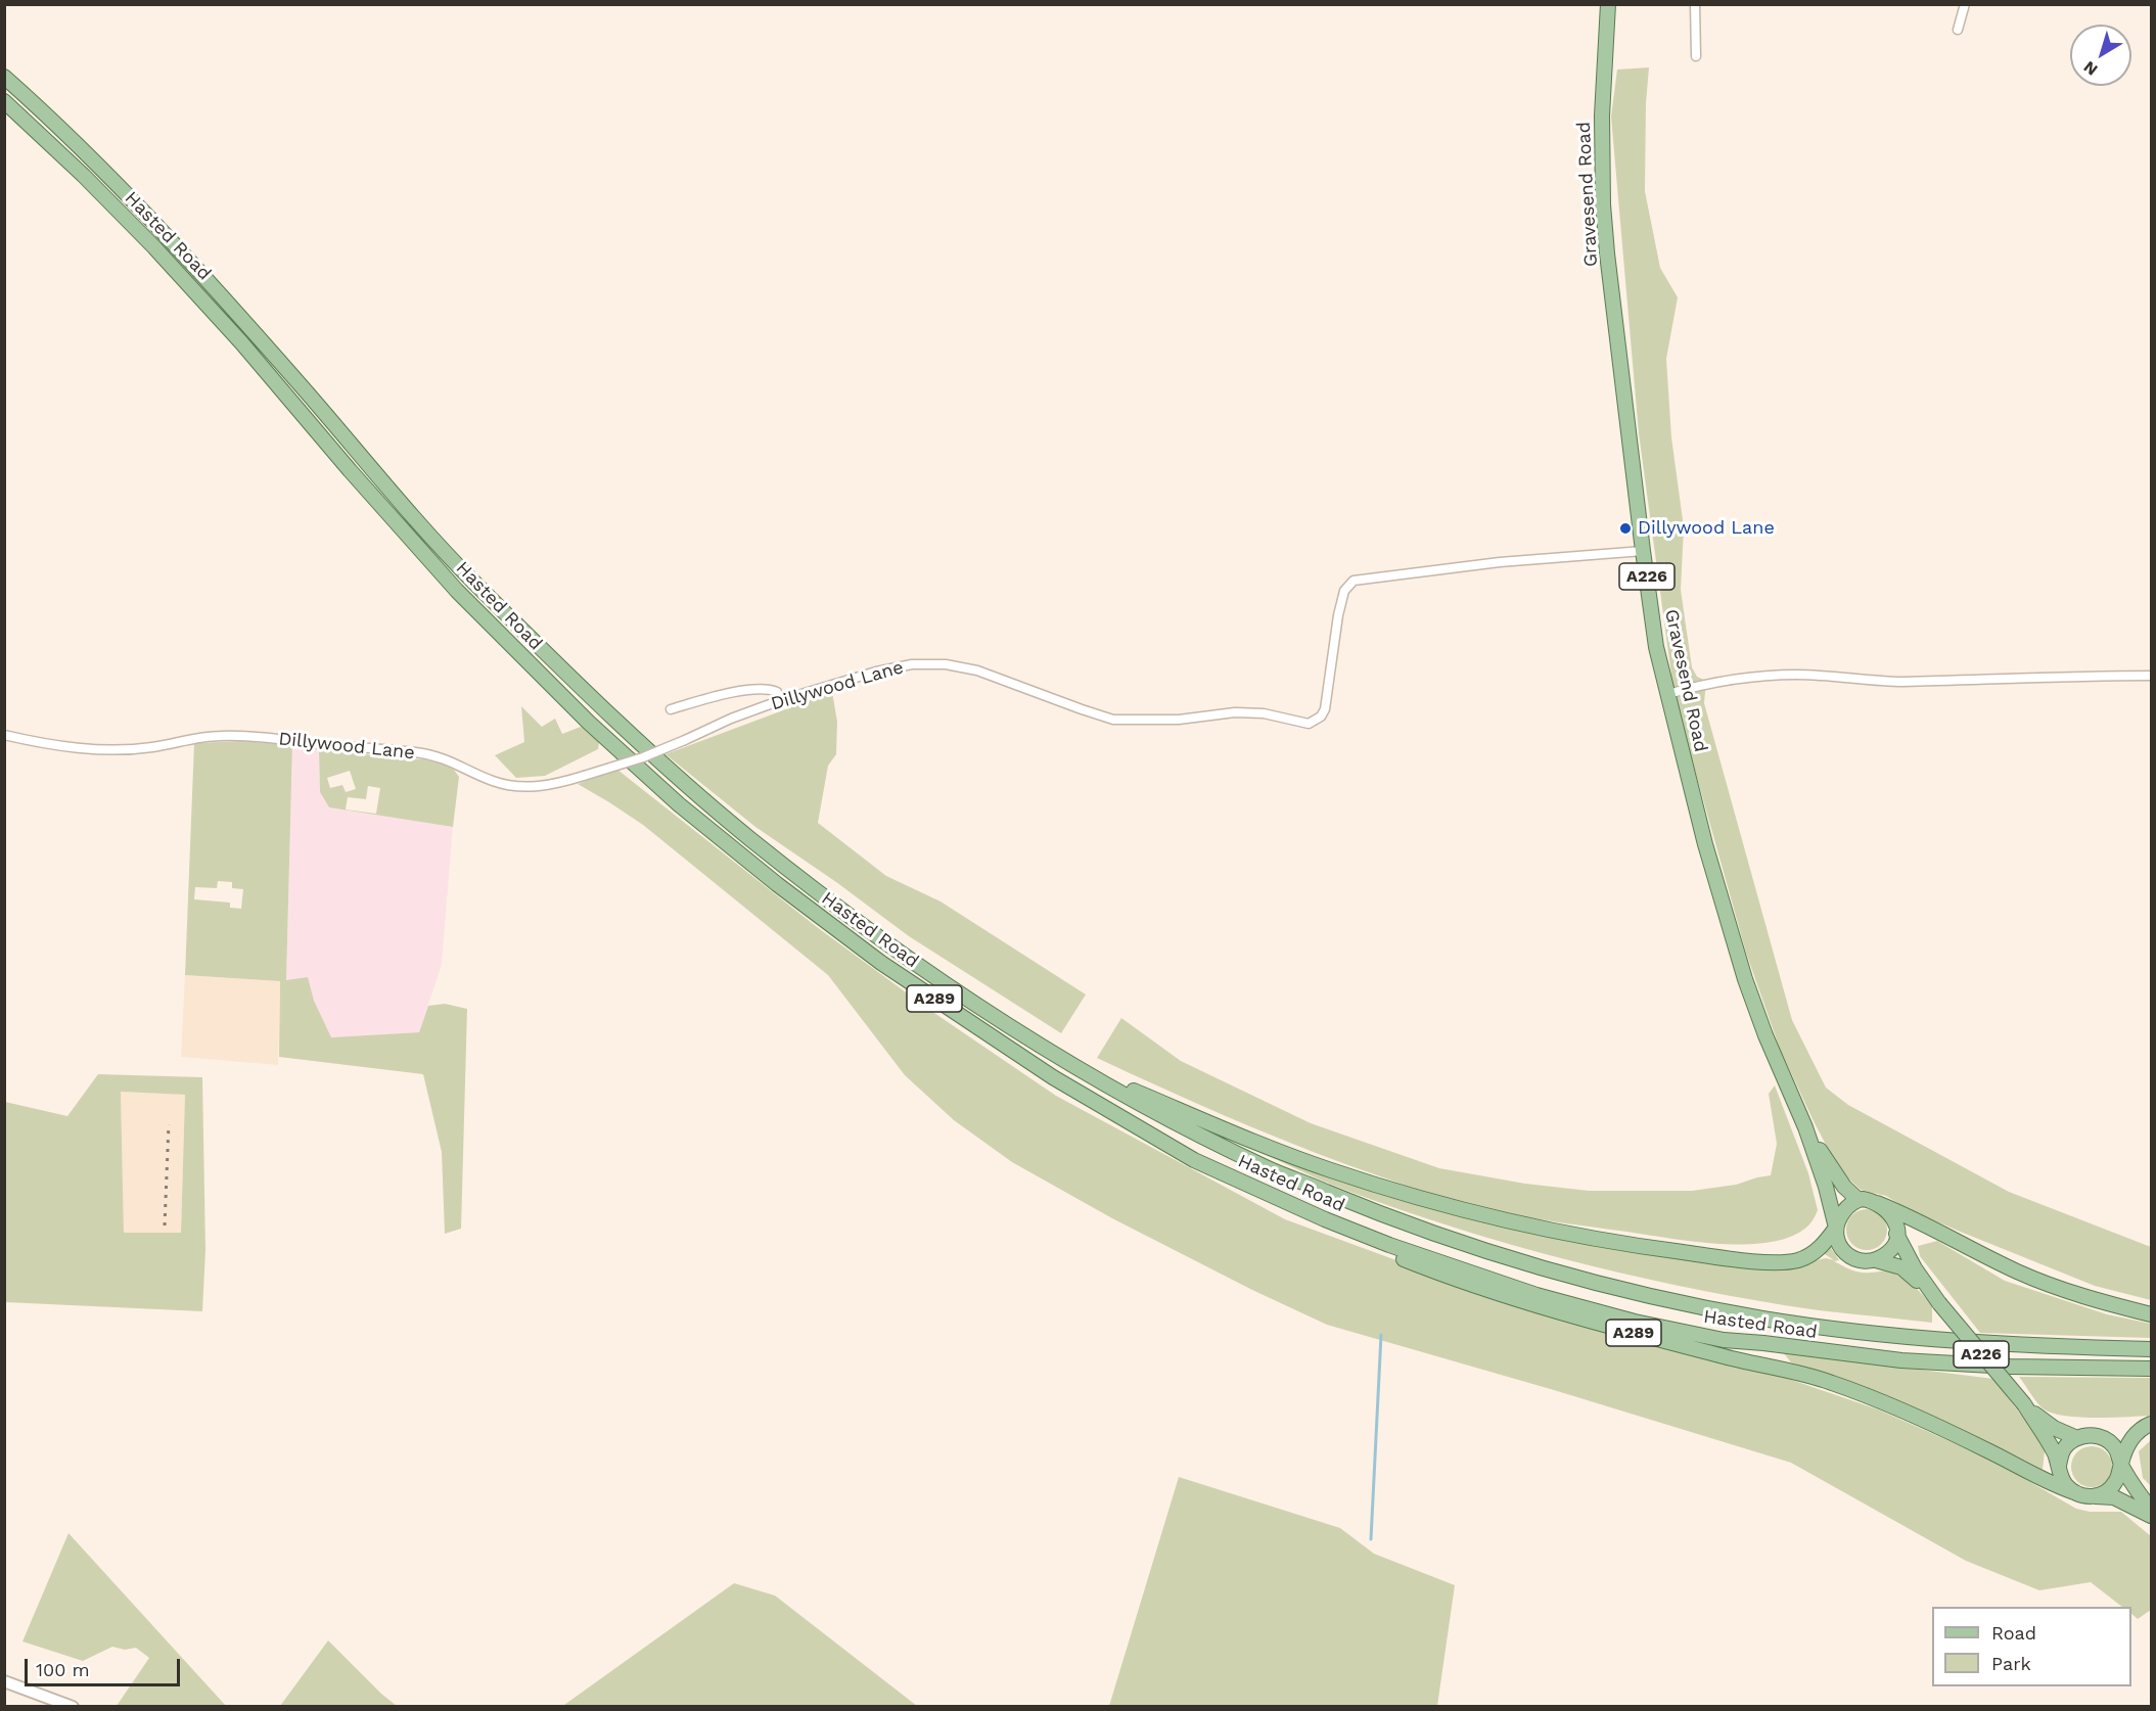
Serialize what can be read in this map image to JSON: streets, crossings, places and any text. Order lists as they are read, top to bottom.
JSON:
{
  "streets": {
    "main road": [
      "Gravesend Road",
      "Hasted Road",
      "A226",
      "A289"
    ],
    "street": ["Dillywood Lane"]
  },
  "crossings": [
    ["Gravesend Road", "A226"],
    ["Gravesend Road", "Dillywood Lane"],
    ["Gravesend Road", "A289"],
    ["Hasted Road", "A289"],
    ["A226", "A289"]
  ],
  "places": ["Dillywood Lane"],
  "legend": ["Road", "Park"],
  "scale_bar": "100 m",
  "north": "bottom left"
}
